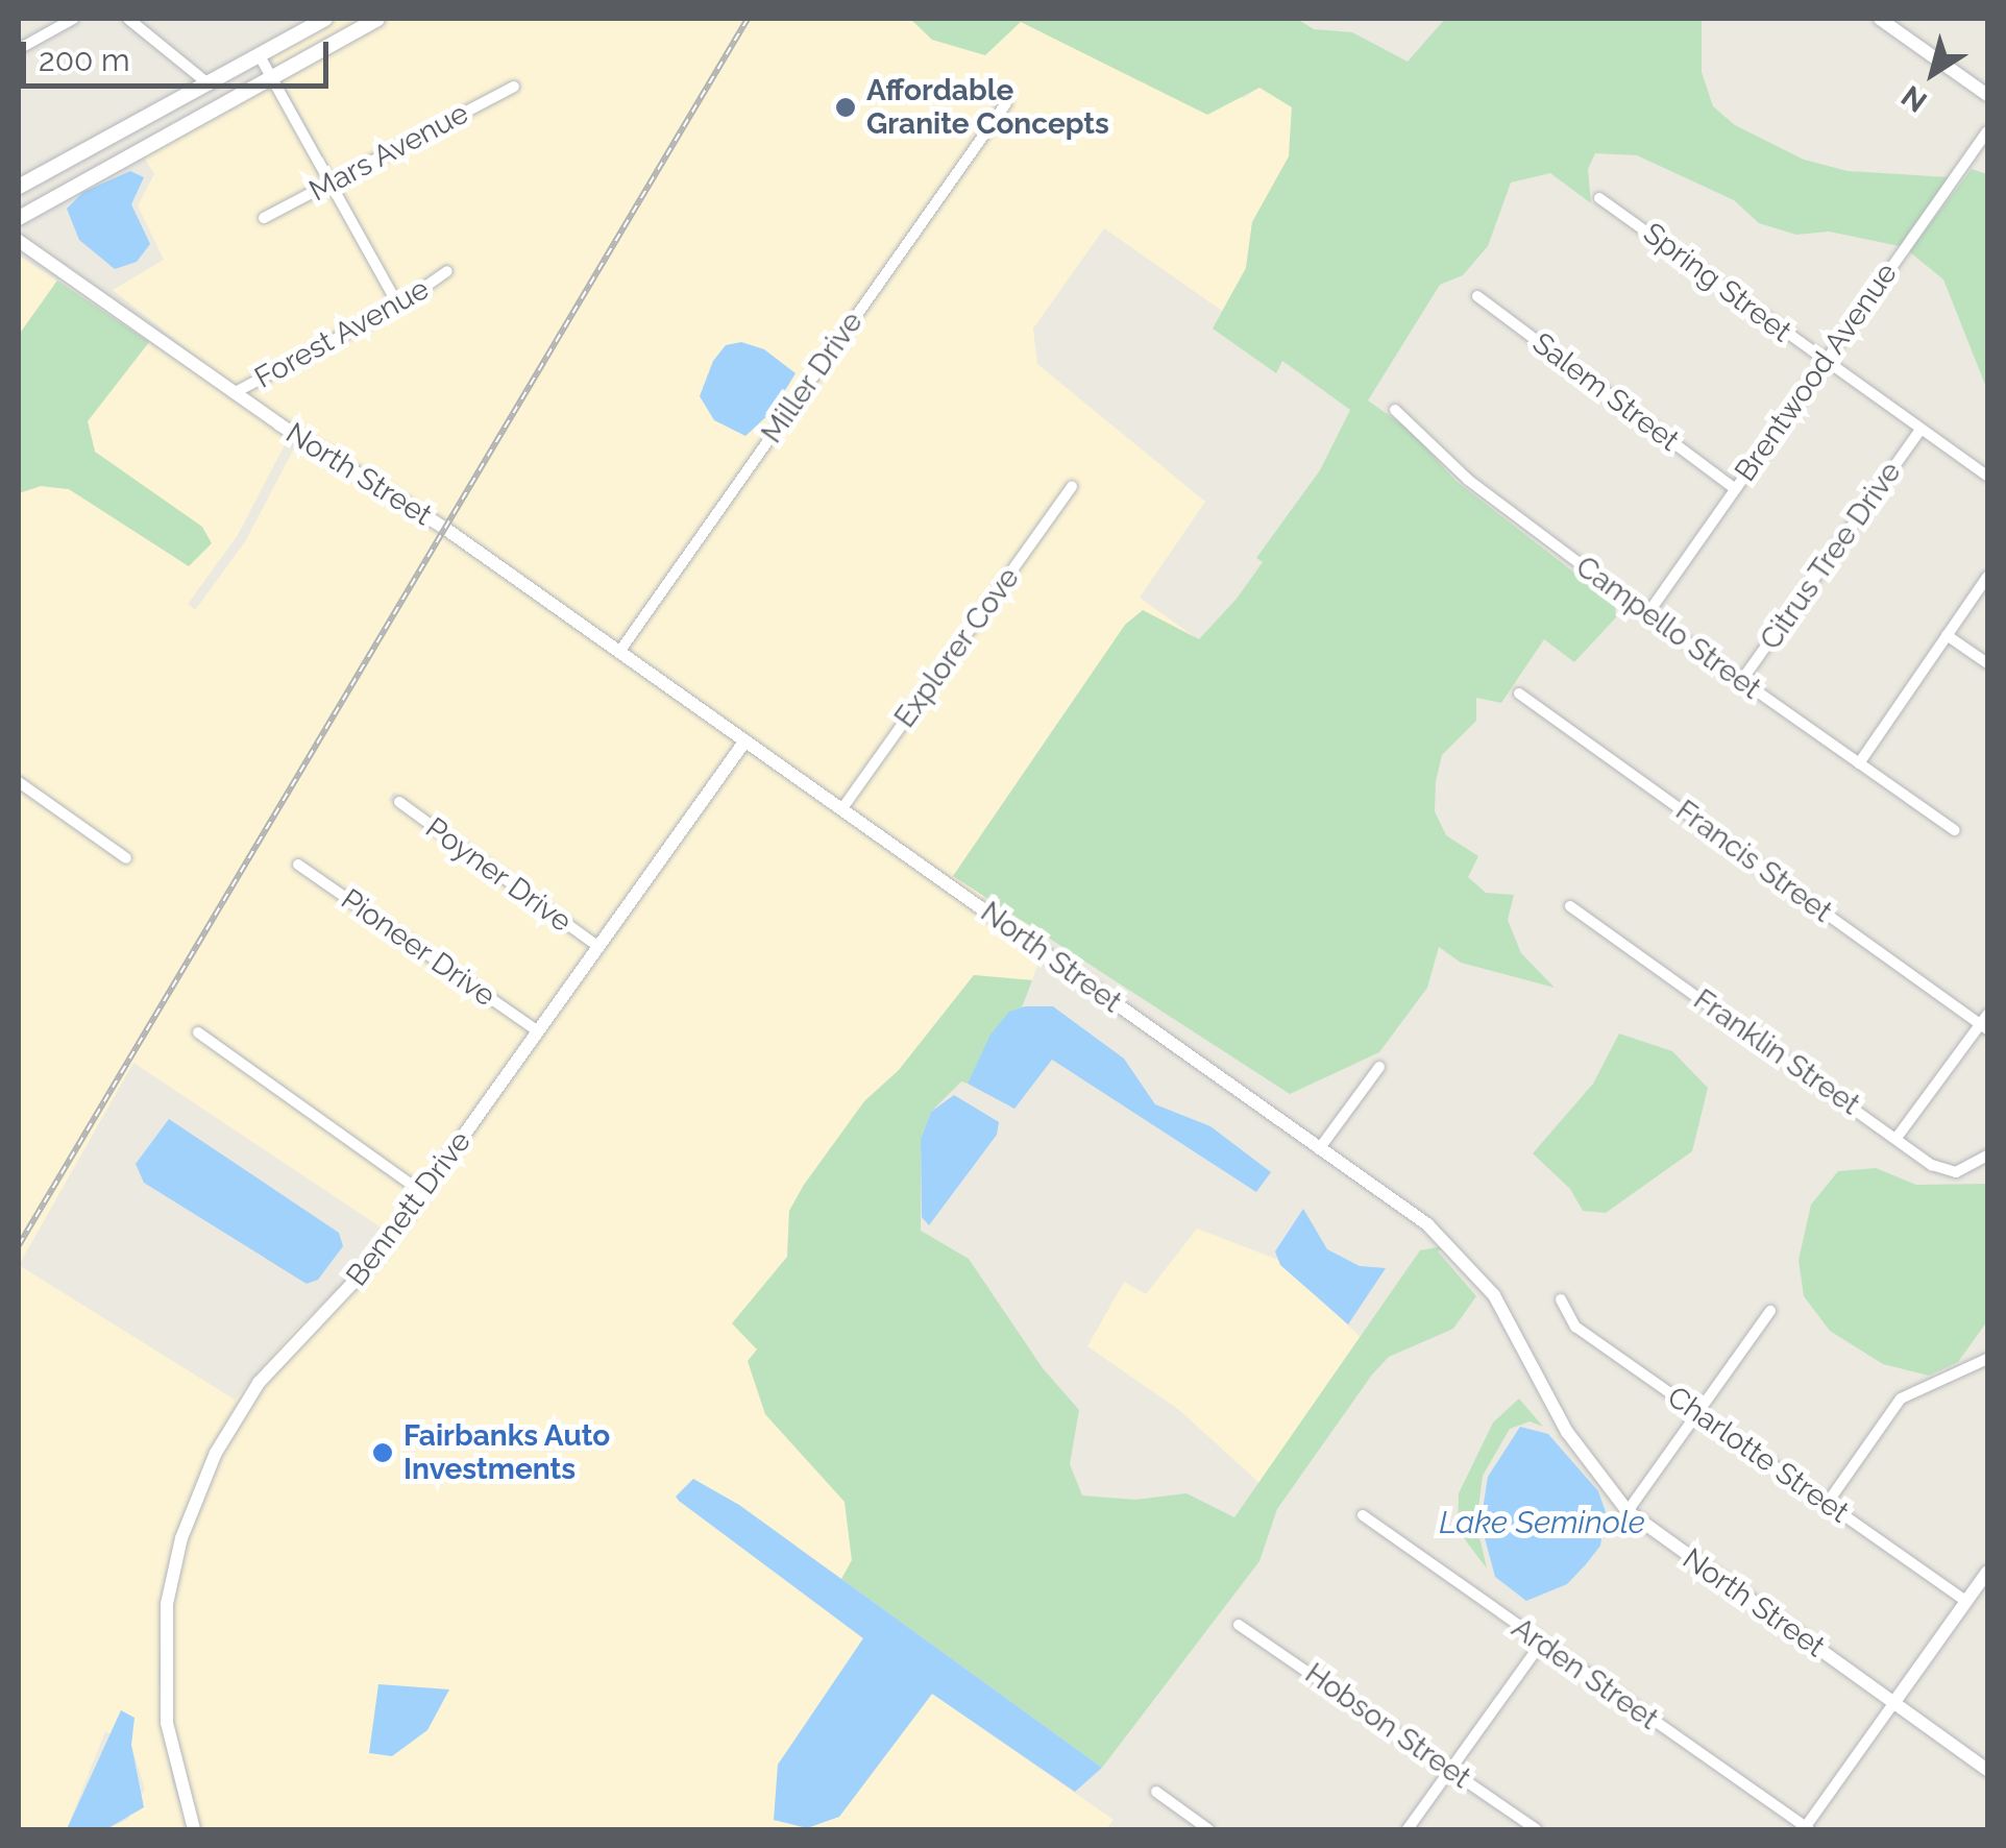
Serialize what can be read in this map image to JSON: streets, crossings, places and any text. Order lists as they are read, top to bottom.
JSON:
{
  "streets": {
    "street": [
      "Mars Avenue",
      "Spring Street",
      "Forest Avenue",
      "Brentwood Avenue",
      "Miller Drive",
      "Salem Street",
      "North Street",
      "Citrus Tree Drive",
      "Campello Street",
      "Explorer Cove",
      "Francis Street",
      "Poyner Drive",
      "Pioneer Drive",
      "Franklin Street",
      "Bennett Drive",
      "Charlotte Street",
      "Arden Street",
      "Hobson Street"
    ]
  },
  "crossings": [
    ["Spring Street", "Brentwood Avenue"],
    ["Spring Street", "Citrus Tree Drive"],
    ["Forest Avenue", "North Street"],
    ["Brentwood Avenue", "Salem Street"],
    ["Brentwood Avenue", "Campello Street"],
    ["Miller Drive", "North Street"],
    ["North Street", "Explorer Cove"],
    ["North Street", "Bennett Drive"],
    ["Citrus Tree Drive", "Campello Street"],
    ["Poyner Drive", "Bennett Drive"],
    ["Pioneer Drive", "Bennett Drive"]
  ],
  "water": ["Lake Seminole"],
  "places": ["Affordable Granite Concepts", "Fairbanks Auto Investments"],
  "scale_bar": "200 m",
  "north": "bottom left"
}
